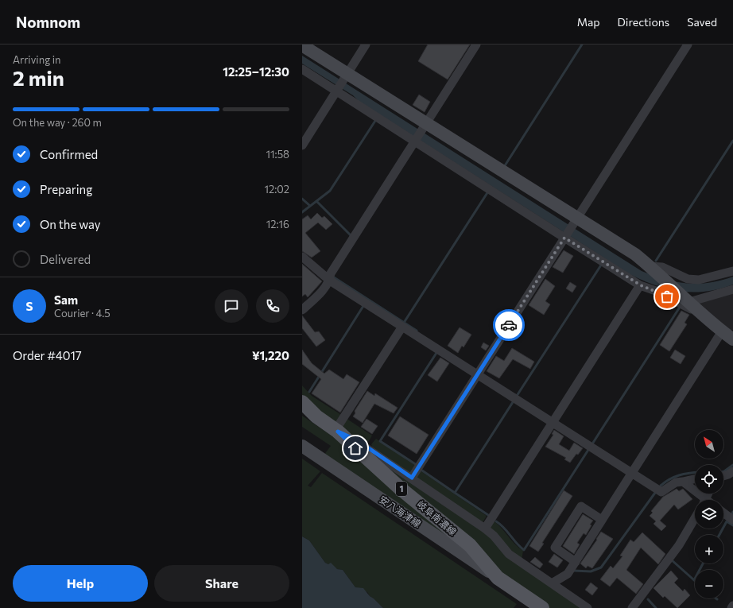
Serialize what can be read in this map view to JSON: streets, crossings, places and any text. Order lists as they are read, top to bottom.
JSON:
{
  "streets": {
    "main road": ["1", "岐阜南濃線"],
    "street": ["安八海津線"]
  },
  "crossings": [
    ["安八海津線", "岐阜南濃線"]
  ],
  "north": "top left",
  "page": {
    "header": "Nomnom",
    "nav": ["Map", "Directions", "Saved"],
    "heading": ["2 min", "Arriving in", "12:25–12:30"],
    "panel": [
      "Sam",
      "Courier · 4.5",
      "Order #4017",
      "¥1,220"
    ],
    "bar": "On the way · 260 m",
    "list": [
      ["Confirmed", "11:58"],
      ["Preparing", "12:02"],
      ["On the way", "12:16"],
      "Delivered"
    ],
    "round": "S",
    "map_buttons": ["+", "−"],
    "buttons": ["Help", "Share"]
  }
}
